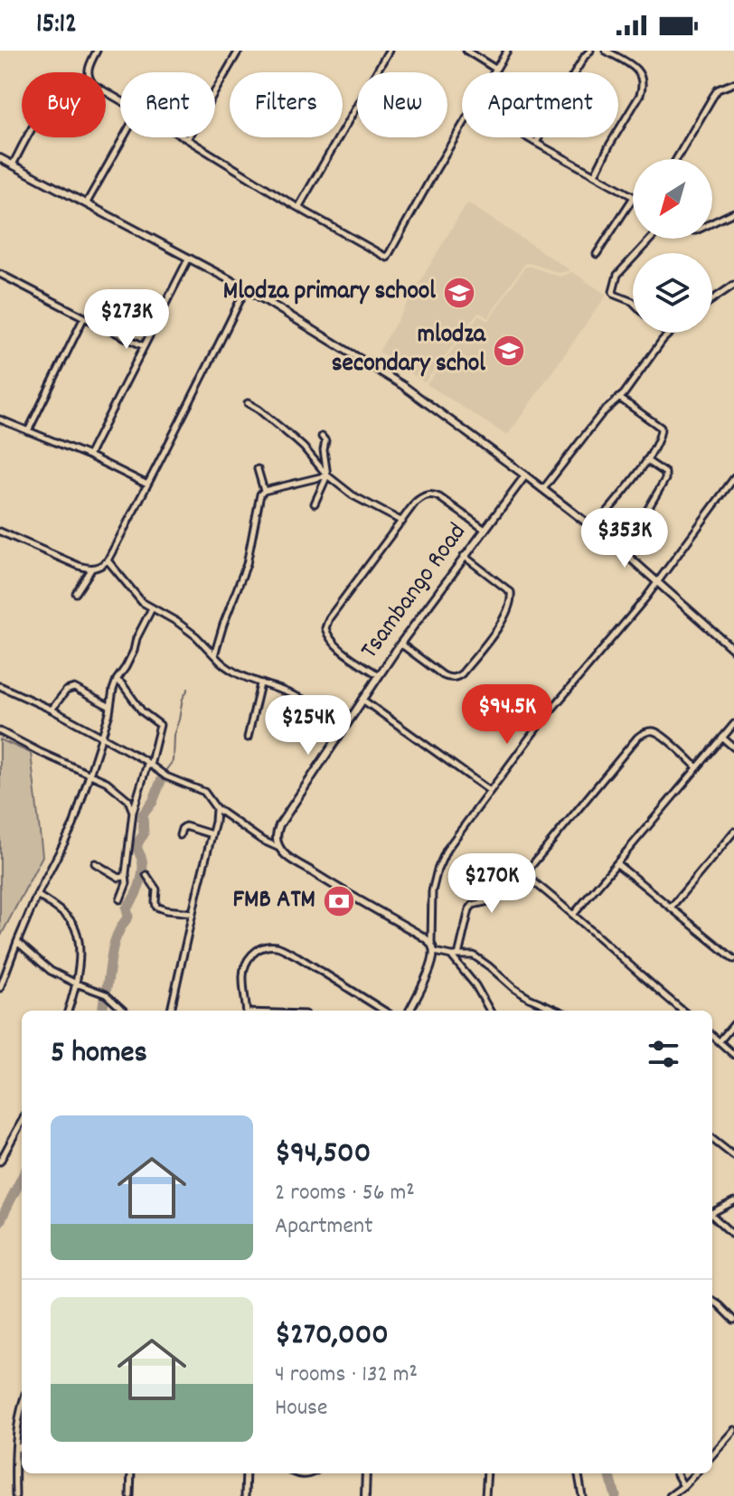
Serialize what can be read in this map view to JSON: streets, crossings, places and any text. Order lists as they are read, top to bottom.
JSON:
{
  "streets": {
    "street": ["Tsambango Road"]
  },
  "places": {
    "school or university": ["Mlodza primary school", "mlodza secondary schol"],
    "bank": ["FMB ATM"]
  },
  "north": "bottom left",
  "page": {
    "status": "15:12",
    "chip": [
      "Buy",
      "Rent",
      "Filters",
      "New",
      "Apartment"
    ],
    "price": [
      "$273K",
      "$353K",
      "$94.5K",
      "$254K",
      "$270K"
    ],
    "heading": "5 homes",
    "list": [
      {
        "name": "$94,500",
        "note": "2 rooms · 56 m² · Apartment"
      },
      {
        "name": "$270,000",
        "note": "4 rooms · 132 m² · House"
      }
    ]
  }
}
